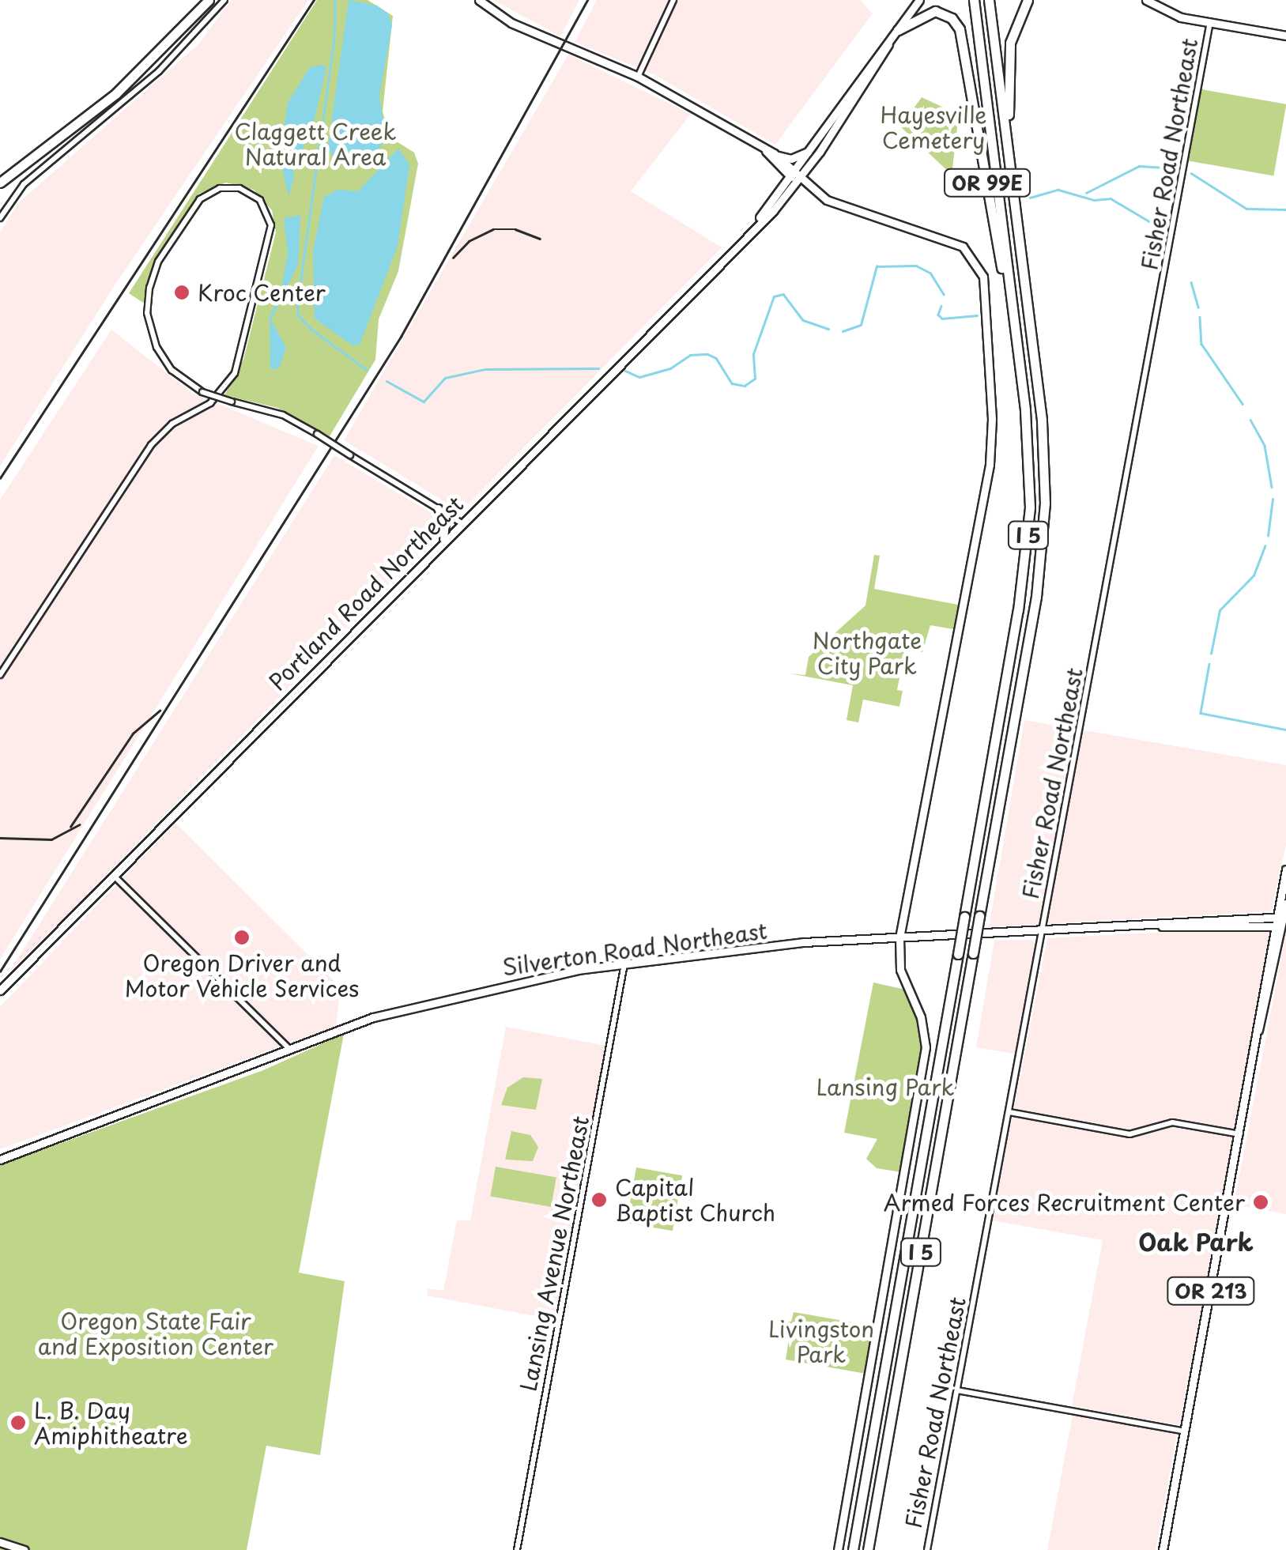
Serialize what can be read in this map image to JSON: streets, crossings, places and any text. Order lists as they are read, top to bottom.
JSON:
{
  "streets": {
    "highway": ["OR 99E", "I 5"],
    "main road": ["Portland Road Northeast", "Silverton Road Northeast", "OR 213"],
    "street": ["Fisher Road Northeast", "Lansing Avenue Northeast"]
  },
  "crossings": [
    ["Fisher Road Northeast", "Silverton Road Northeast"],
    ["OR 99E", "I 5"],
    ["OR 99E", "Portland Road Northeast"],
    ["Silverton Road Northeast", "Lansing Avenue Northeast"],
    ["Silverton Road Northeast", "OR 213"]
  ],
  "districts": ["Oak Park"],
  "parks": [
    "Hayesville Cemetery",
    "Claggett Creek Natural Area",
    "Northgate City Park",
    "Lansing Park",
    "Oregon State Fair and Exposition Center",
    "Livingston Park"
  ],
  "places": [
    "Kroc Center",
    "Oregon Driver and Motor Vehicle Services",
    "Capital Baptist Church",
    "Armed Forces Recruitment Center",
    "L. B. Day Amiphitheatre"
  ]
}
